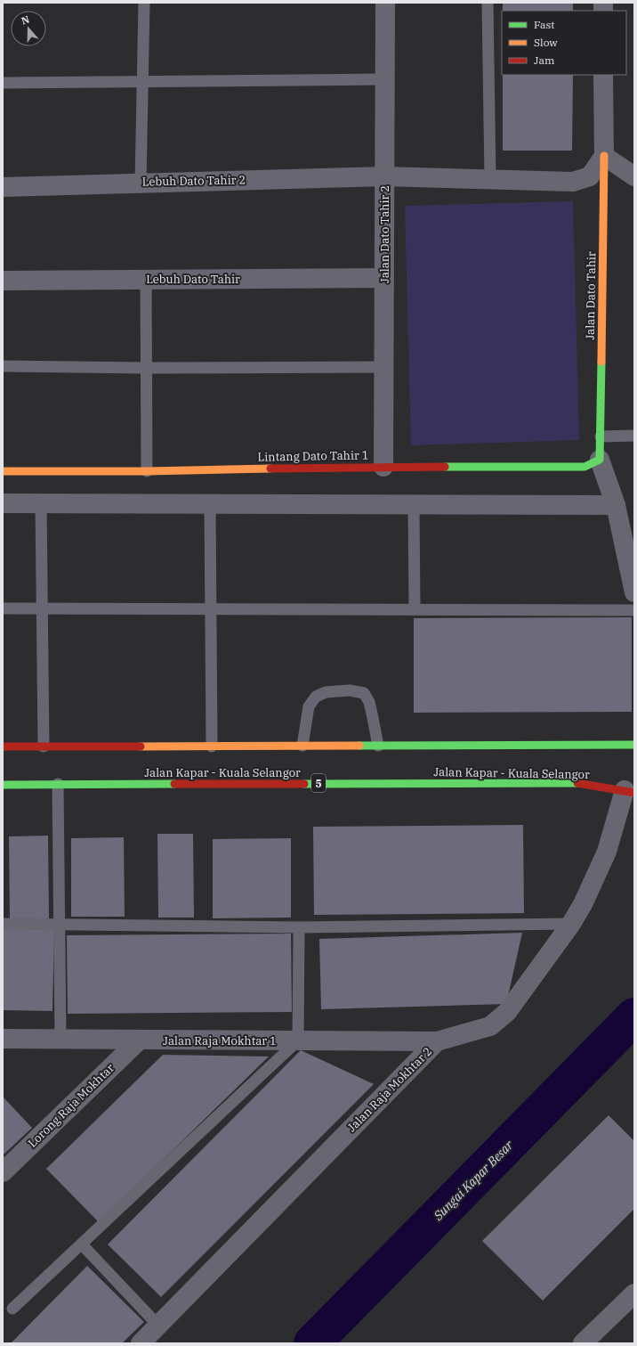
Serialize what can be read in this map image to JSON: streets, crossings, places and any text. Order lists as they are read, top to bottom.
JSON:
{
  "streets": {
    "main road": [
      "Jalan Dato Tahir",
      "Lintang Dato Tahir 1",
      "Jalan Kapar - Kuala Selangor",
      "5"
    ],
    "street": [
      "Lebuh Dato Tahir 2",
      "Jalan Dato Tahir 2",
      "Lebuh Dato Tahir",
      "Jalan Raja Mokhtar 1",
      "Jalan Raja Mokhtar 2",
      "Lorong Raja Mokhtar"
    ]
  },
  "crossings": [
    ["Lebuh Dato Tahir 2", "Jalan Dato Tahir 2"],
    ["Lebuh Dato Tahir 2", "Jalan Dato Tahir"],
    ["Jalan Dato Tahir 2", "Lebuh Dato Tahir"],
    ["Jalan Dato Tahir 2", "Lintang Dato Tahir 1"],
    ["Jalan Kapar - Kuala Selangor", "Jalan Raja Mokhtar 2"],
    ["Jalan Raja Mokhtar 1", "Jalan Raja Mokhtar 2"],
    ["Jalan Raja Mokhtar 1", "Lorong Raja Mokhtar"]
  ],
  "water": ["Sungai Kapar Besar"],
  "legend": ["Fast", "Slow", "Jam"],
  "north": "top"
}
